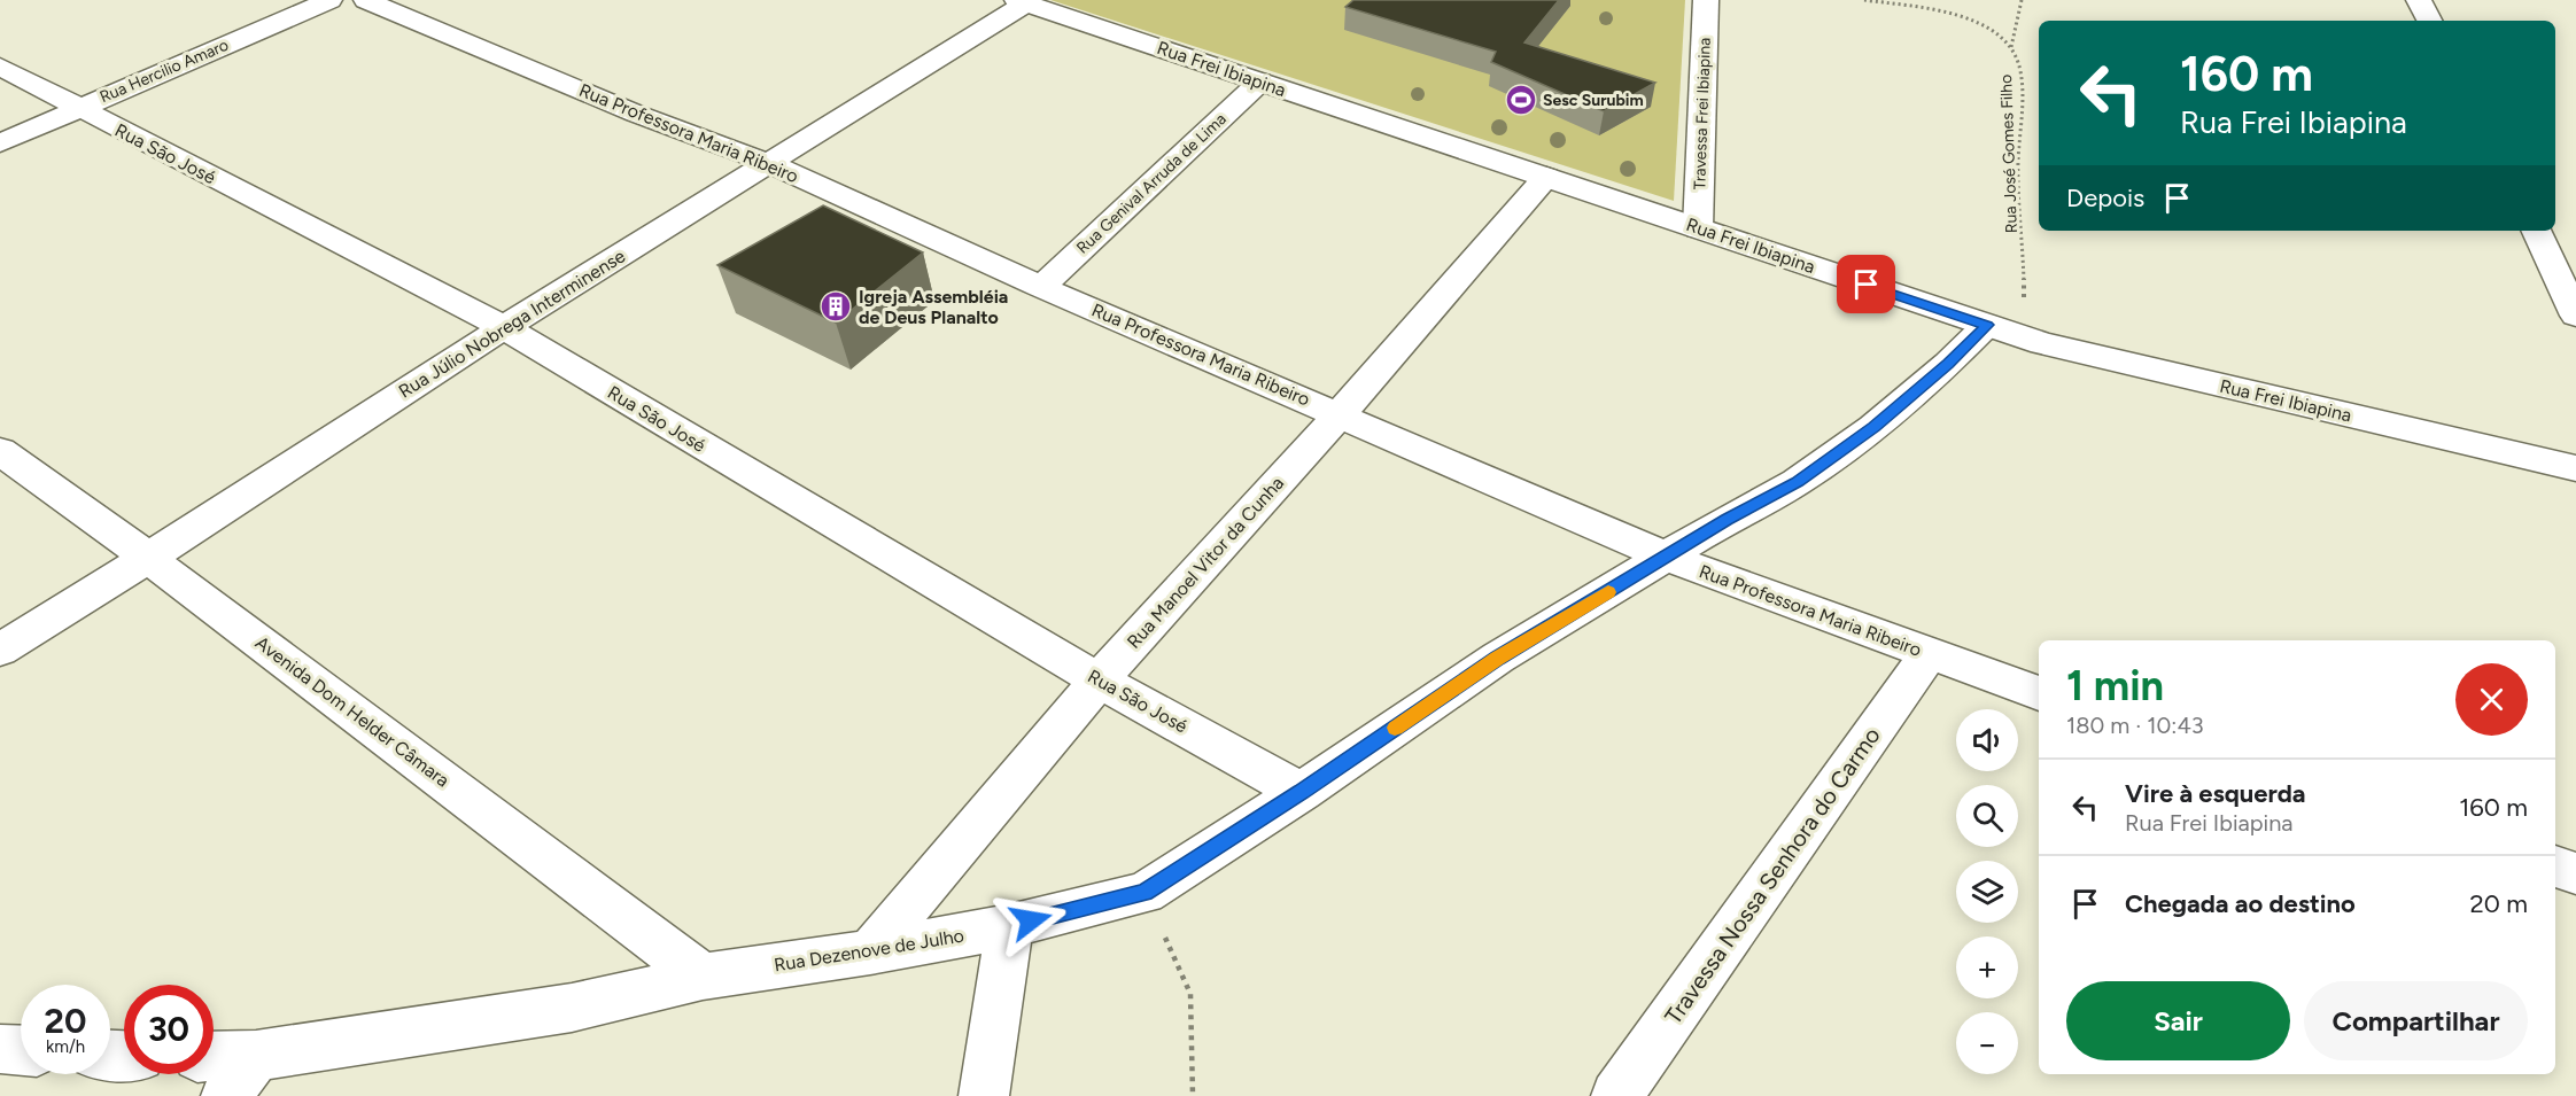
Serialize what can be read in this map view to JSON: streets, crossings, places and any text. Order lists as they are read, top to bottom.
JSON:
{
  "streets": {
    "street": [
      "Rua Frei Ibiapina",
      "Rua Hercilio Amaro",
      "Travessa Frei Ibiapina",
      "Rua Professora Maria Ribeiro",
      "Rua São José",
      "Rua Genival Arruda de Lima",
      "Rua Júlio Nobrega Interminense",
      "Rua Manoel Vitor da Cunha",
      "Avenida Dom Helder Câmara",
      "Travessa Nossa Senhora do Carmo",
      "Rua Dezenove de Julho"
    ],
    "path": ["Rua José Gomes Filho"]
  },
  "crossings": [
    ["Rua Frei Ibiapina", "Travessa Frei Ibiapina"],
    ["Rua Frei Ibiapina", "Rua José Gomes Filho"],
    ["Rua Frei Ibiapina", "Rua Genival Arruda de Lima"],
    ["Rua Frei Ibiapina", "Rua Júlio Nobrega Interminense"],
    ["Rua Frei Ibiapina", "Rua Manoel Vitor da Cunha"],
    ["Rua Frei Ibiapina", "Rua Dezenove de Julho"],
    ["Rua Hercilio Amaro", "Rua São José"],
    ["Rua Professora Maria Ribeiro", "Rua Genival Arruda de Lima"],
    ["Rua Professora Maria Ribeiro", "Rua Júlio Nobrega Interminense"],
    ["Rua Professora Maria Ribeiro", "Rua Manoel Vitor da Cunha"],
    ["Rua Professora Maria Ribeiro", "Travessa Nossa Senhora do Carmo"],
    ["Rua Professora Maria Ribeiro", "Rua Dezenove de Julho"],
    ["Rua São José", "Rua Júlio Nobrega Interminense"],
    ["Rua São José", "Rua Manoel Vitor da Cunha"],
    ["Rua São José", "Rua Dezenove de Julho"],
    ["Rua José Gomes Filho", "Rua Dezenove de Julho"],
    ["Rua Júlio Nobrega Interminense", "Avenida Dom Helder Câmara"],
    ["Rua Manoel Vitor da Cunha", "Rua Dezenove de Julho"],
    ["Avenida Dom Helder Câmara", "Rua Dezenove de Julho"]
  ],
  "places": {
    "sports": ["Sesc Surubim"],
    "building": ["Igreja Assembléia de Deus Planalto"]
  },
  "page": {
    "turn": ["160 m", "Rua Frei Ibiapina"],
    "then": "Depois",
    "heading": ["1 min", "180 m · 10:43"],
    "map_buttons": ["+", "−"],
    "list": [
      {
        "name": "Vire à esquerda",
        "note": "Rua Frei Ibiapina",
        "value": "160 m"
      },
      {
        "name": "Chegada ao destino",
        "value": "20 m"
      }
    ],
    "buttons": ["Sair", "Compartilhar"],
    "speed": "20 km/h",
    "limit": "30"
  }
}
